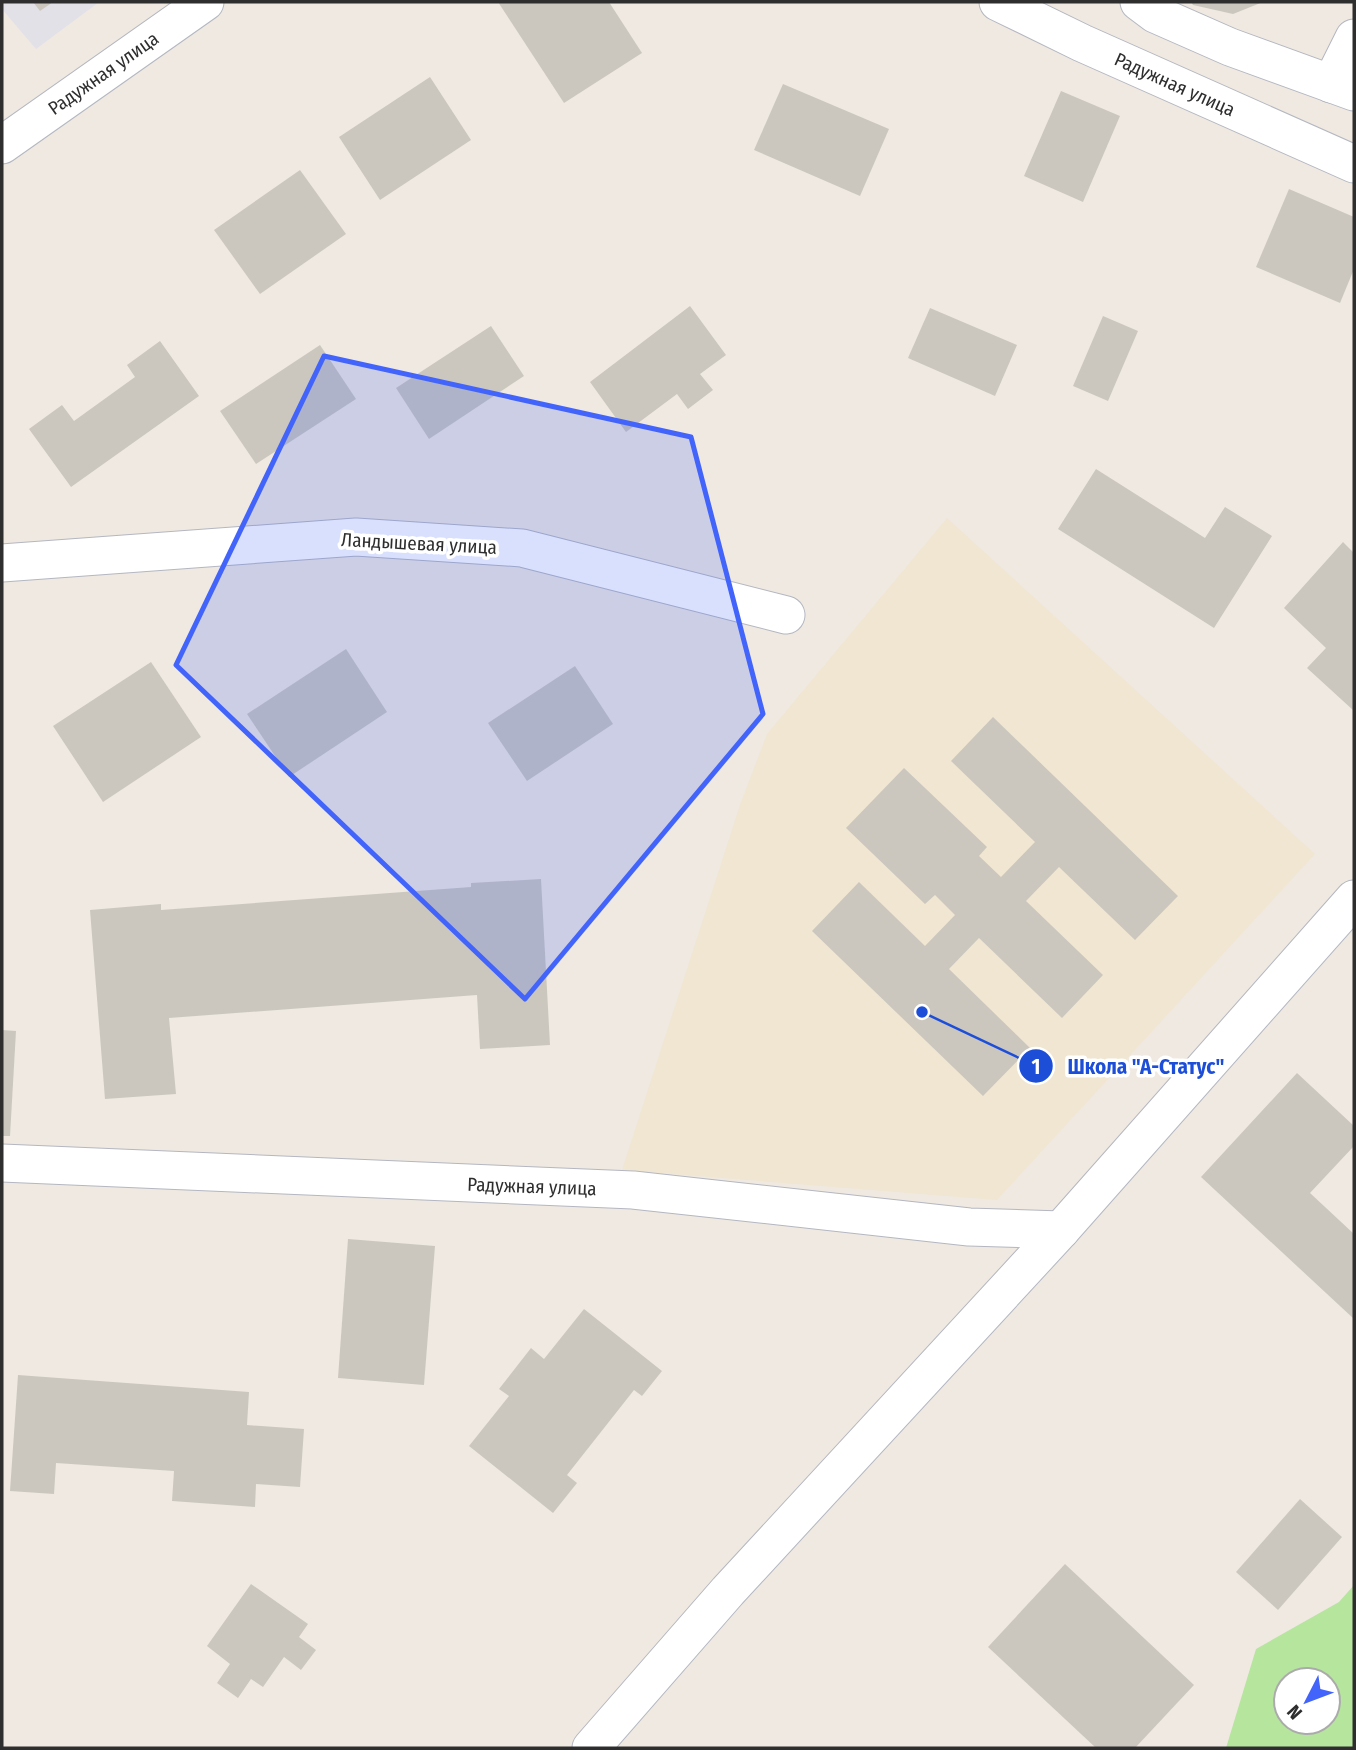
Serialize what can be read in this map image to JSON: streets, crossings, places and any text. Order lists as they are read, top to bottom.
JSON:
{
  "streets": {
    "street": ["Радужная улица", "Ландышевая улица"]
  },
  "places": ["Школа \"А-Статус\""],
  "north": "bottom left"
}
